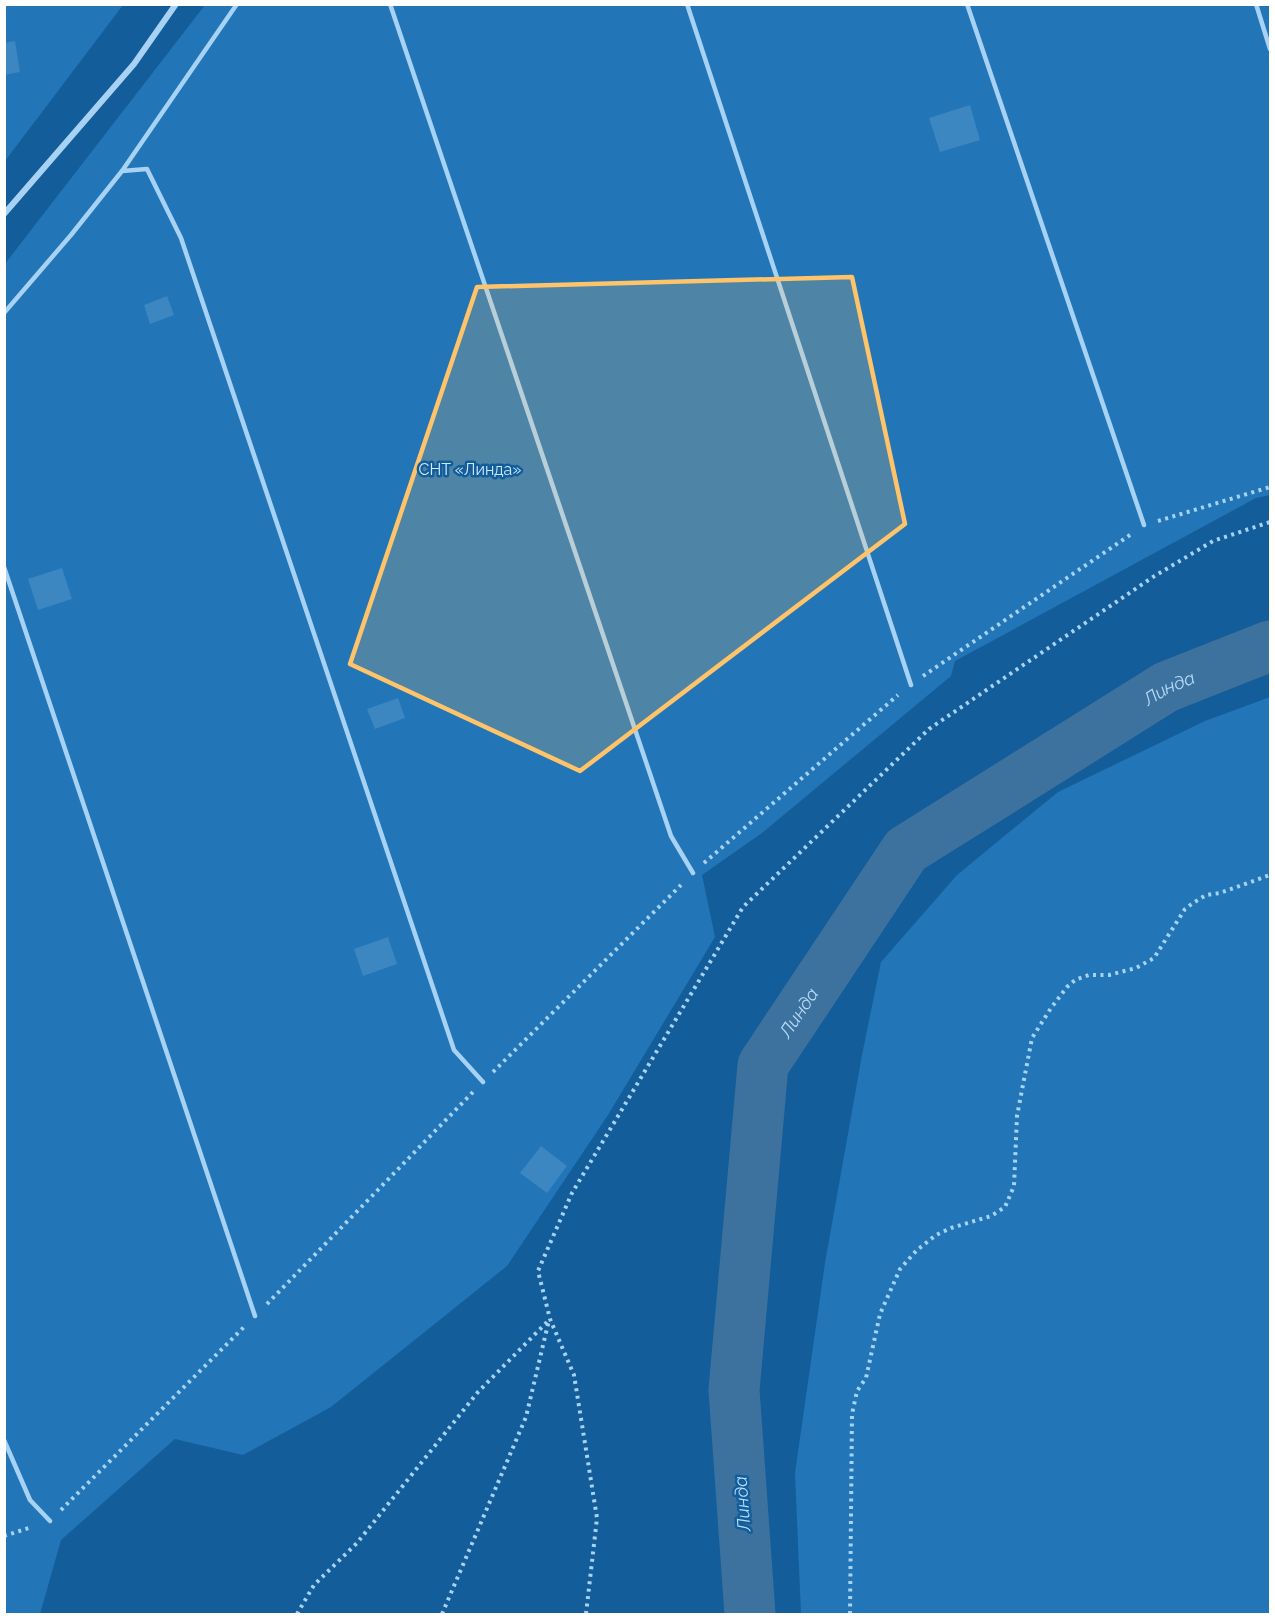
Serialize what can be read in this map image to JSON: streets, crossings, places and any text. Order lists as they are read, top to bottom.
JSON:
{
  "water": ["Линда"],
  "parks": ["СНТ «Линда»"]
}
